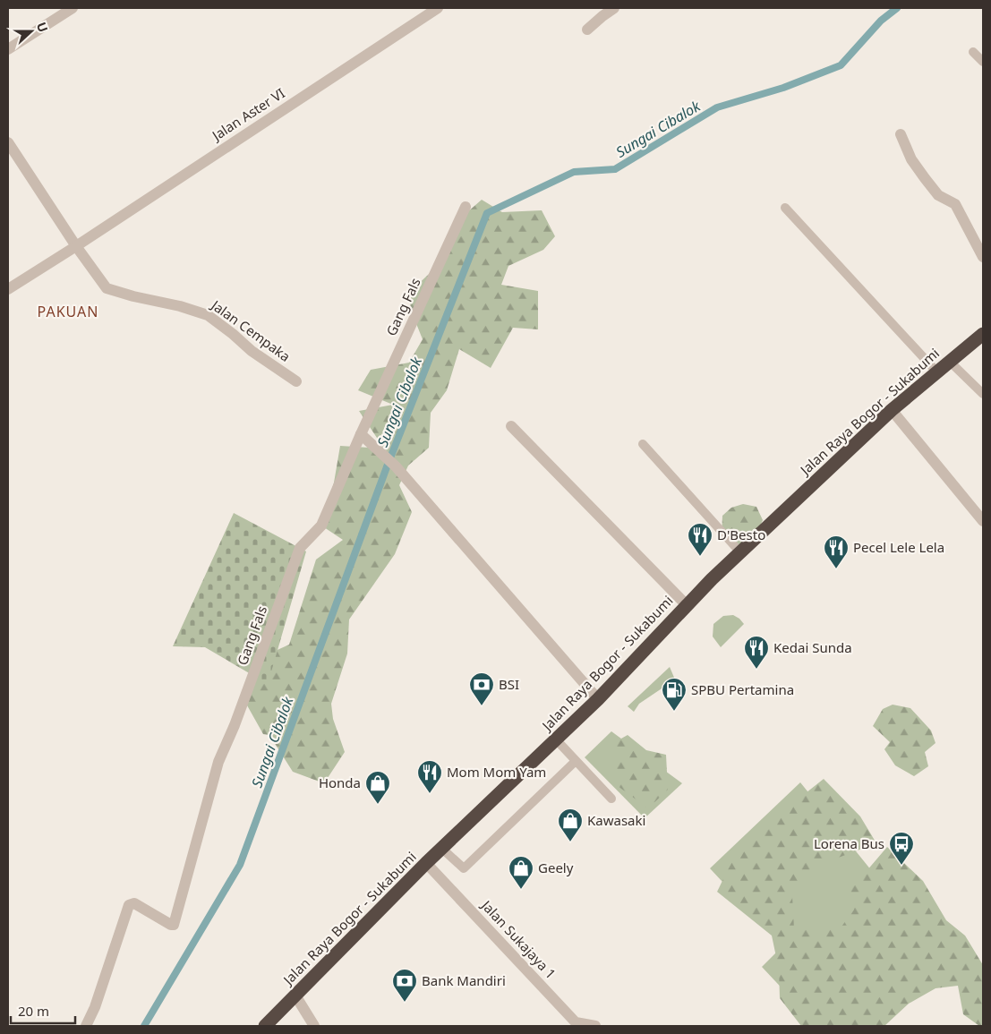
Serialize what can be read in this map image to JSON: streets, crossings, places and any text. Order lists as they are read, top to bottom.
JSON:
{
  "streets": {
    "highway": ["Jalan Raya Bogor - Sukabumi"],
    "street": [
      "Jalan Aster VI",
      "Gang Fals",
      "Jalan Cempaka",
      "Jalan Sukajaya 1"
    ]
  },
  "crossings": [
    ["Jalan Aster VI", "Jalan Cempaka"],
    ["Jalan Raya Bogor - Sukabumi", "Jalan Sukajaya 1"]
  ],
  "districts": ["PAKUAN"],
  "water": ["Sungai Cibalok"],
  "places": {
    "restaurant": [
      "D'Besto",
      "Pecel Lele Lela",
      "Kedai Sunda",
      "Mom Mom Yam"
    ],
    "bank": ["BSI", "Bank Mandiri"],
    "fuel station": ["SPBU Pertamina"],
    "shop": ["Honda", "Kawasaki", "Geely"],
    "bus stop": ["Lorena Bus"]
  },
  "scale_bar": "20 m",
  "north": "right"
}
